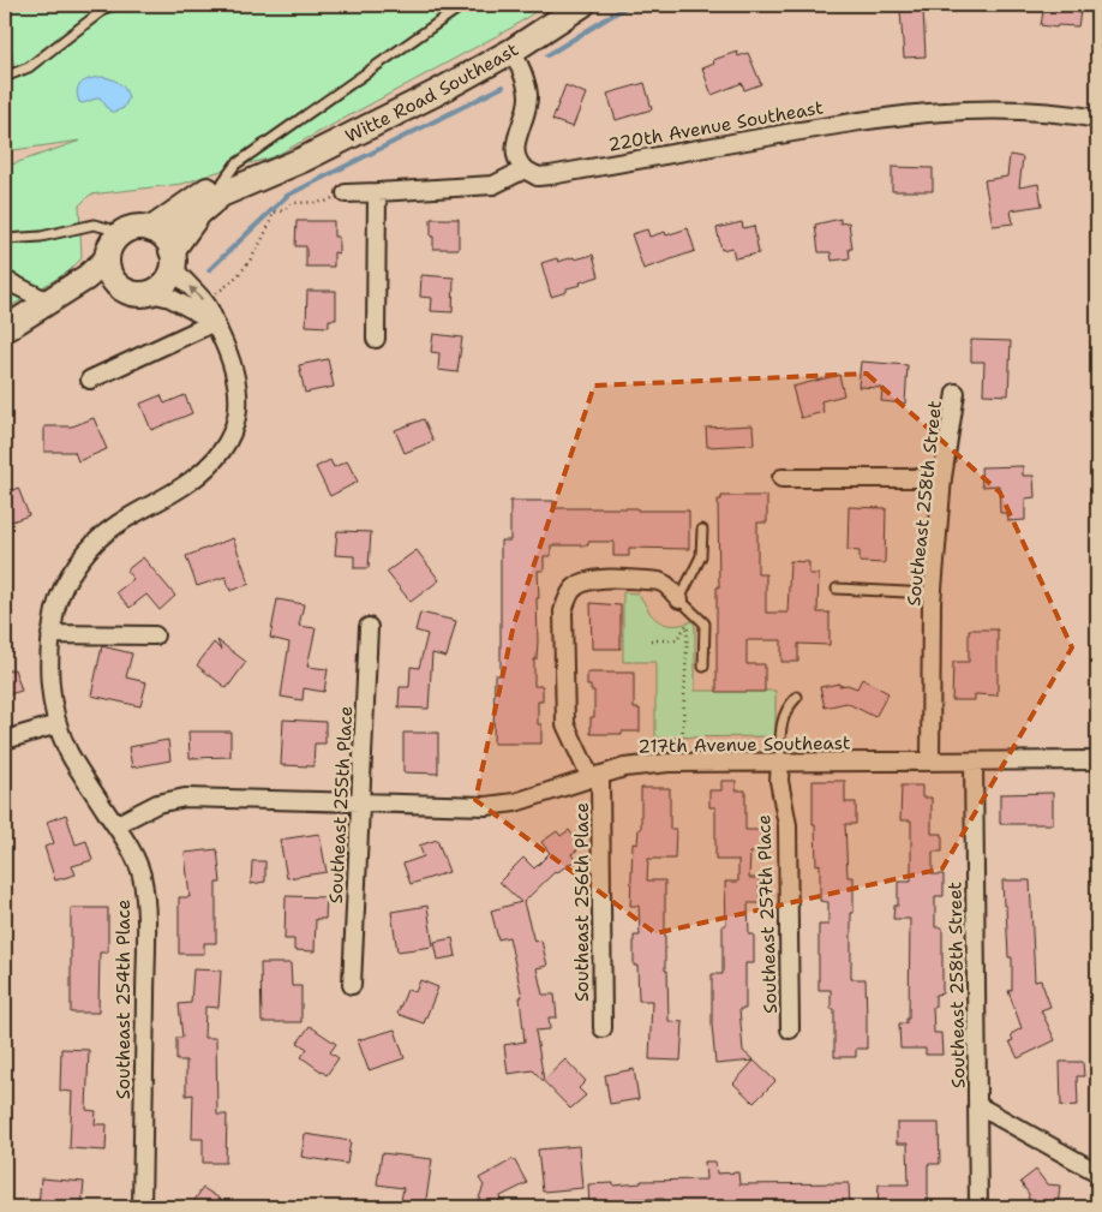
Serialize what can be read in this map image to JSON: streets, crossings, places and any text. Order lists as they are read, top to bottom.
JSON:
{
  "streets": {
    "street": [
      "Witte Road Southeast",
      "220th Avenue Southeast",
      "Southeast 258th Street",
      "217th Avenue Southeast",
      "Southeast 255th Place",
      "Southeast 256th Place",
      "Southeast 257th Place",
      "Southeast 254th Place"
    ]
  },
  "crossings": [
    ["Witte Road Southeast", "Southeast 254th Place"],
    ["Southeast 258th Street", "217th Avenue Southeast"],
    ["217th Avenue Southeast", "Southeast 255th Place"],
    ["217th Avenue Southeast", "Southeast 256th Place"],
    ["217th Avenue Southeast", "Southeast 257th Place"],
    ["217th Avenue Southeast", "Southeast 254th Place"]
  ]
}
